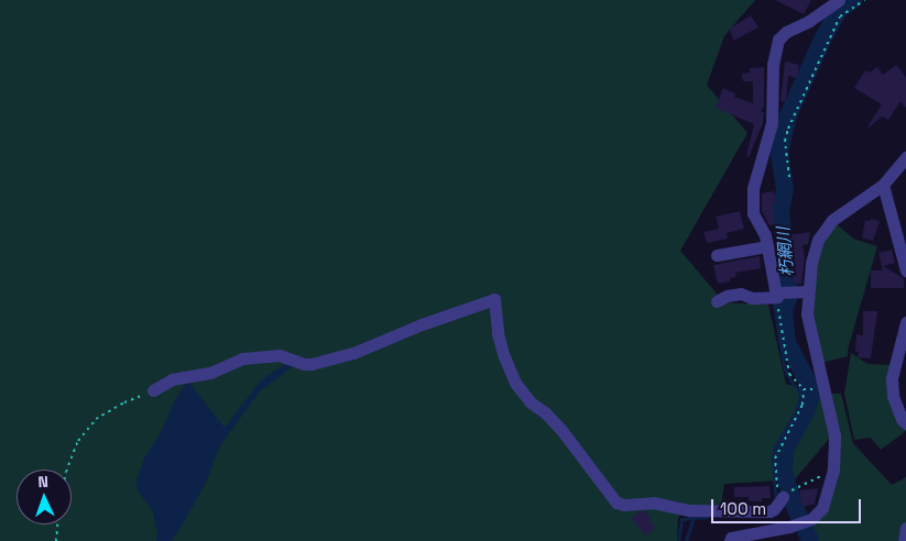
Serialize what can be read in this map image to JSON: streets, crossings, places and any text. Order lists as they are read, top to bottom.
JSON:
{
  "water": ["朽網川"],
  "scale_bar": "100 m",
  "north": "top"
}
